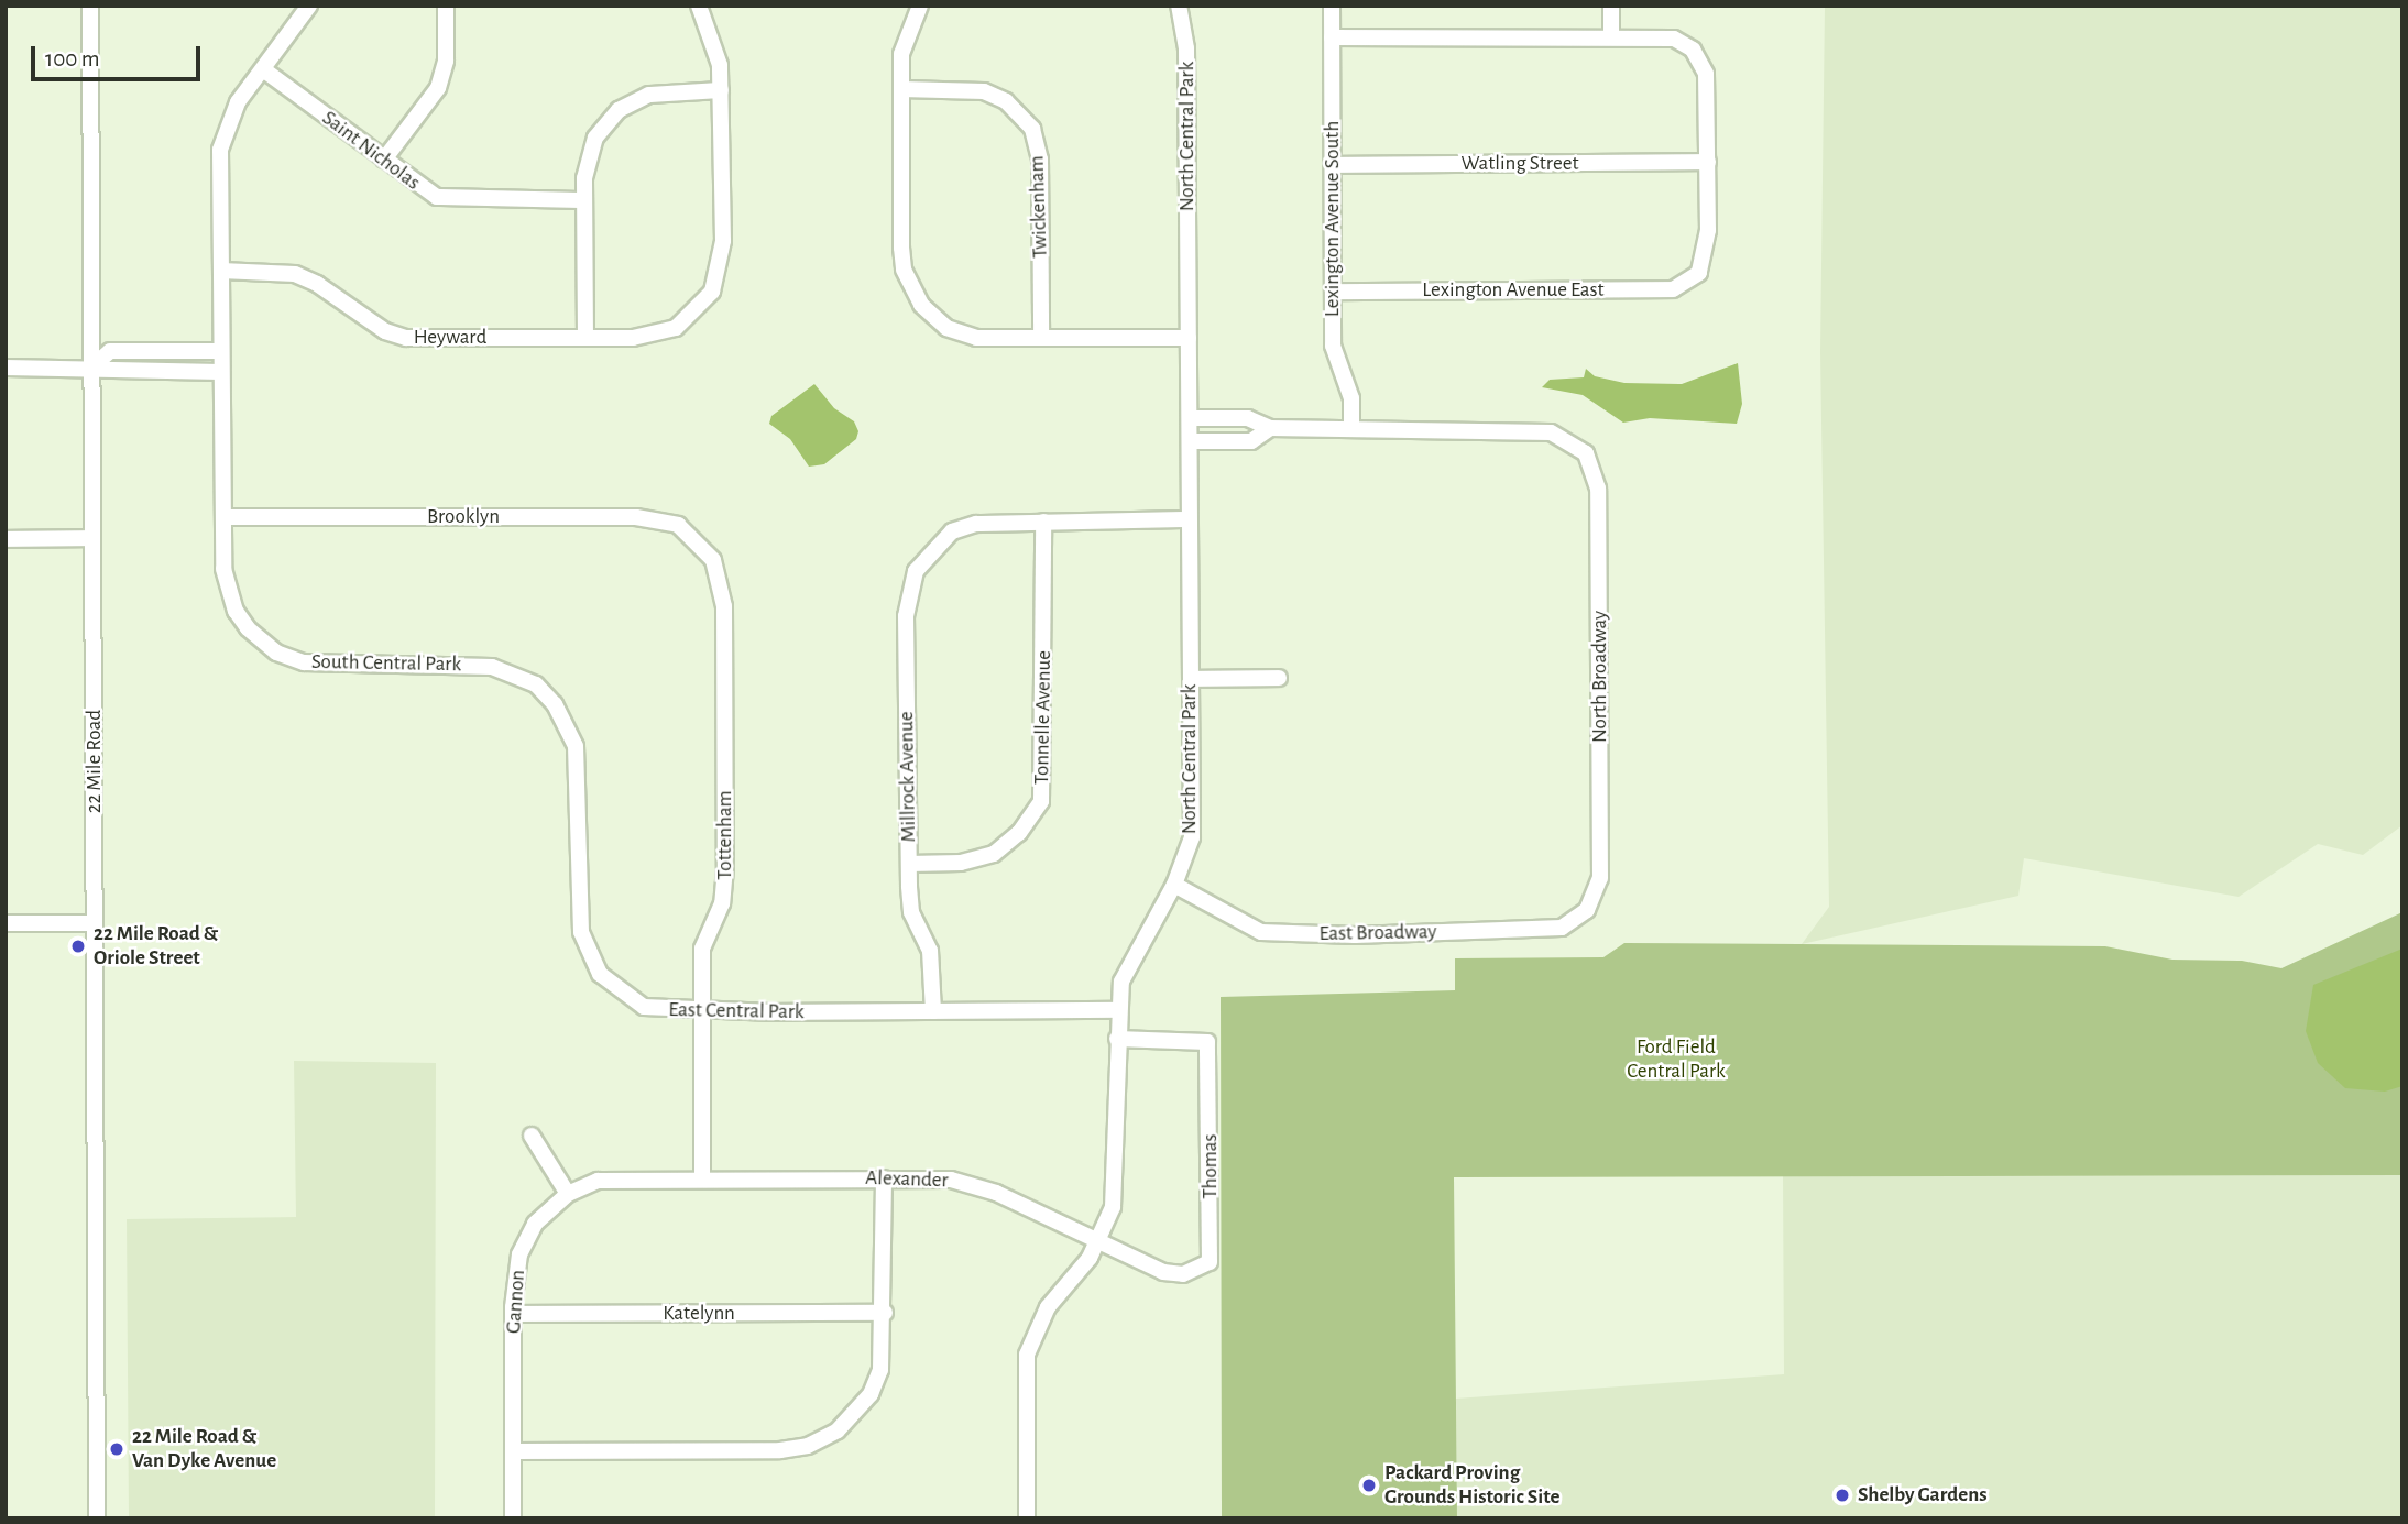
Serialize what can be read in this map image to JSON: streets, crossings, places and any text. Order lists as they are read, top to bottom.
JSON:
{
  "streets": {
    "street": [
      "North Central Park",
      "Saint Nicholas",
      "Watling Street",
      "Twickenham",
      "Lexington Avenue South",
      "Lexington Avenue East",
      "Heyward",
      "Brooklyn",
      "South Central Park",
      "North Broadway",
      "Tonnelle Avenue",
      "22 Mile Road",
      "Millrock Avenue",
      "Tottenham",
      "East Broadway",
      "East Central Park",
      "Thomas",
      "Alexander",
      "Gannon",
      "Katelynn"
    ]
  },
  "crossings": [
    ["North Central Park", "East Broadway"],
    ["North Central Park", "East Central Park"],
    ["North Central Park", "Thomas"],
    ["North Central Park", "Alexander"],
    ["Saint Nicholas", "South Central Park"],
    ["Watling Street", "Lexington Avenue South"],
    ["Watling Street", "Lexington Avenue East"],
    ["Lexington Avenue South", "Lexington Avenue East"],
    ["Lexington Avenue South", "North Broadway"],
    ["Heyward", "South Central Park"],
    ["Brooklyn", "South Central Park"],
    ["Brooklyn", "Tottenham"],
    ["South Central Park", "East Central Park"],
    ["North Broadway", "East Broadway"],
    ["Tonnelle Avenue", "Millrock Avenue"],
    ["Millrock Avenue", "East Central Park"],
    ["Tottenham", "East Central Park"],
    ["Tottenham", "Alexander"],
    ["Tottenham", "Gannon"],
    ["Thomas", "Alexander"],
    ["Alexander", "Gannon"],
    ["Gannon", "Katelynn"]
  ],
  "parks": ["Ford Field Central Park"],
  "places": [
    "22 Mile Road & Oriole Street",
    "22 Mile Road & Van Dyke Avenue",
    "Packard Proving Grounds Historic Site",
    "Shelby Gardens"
  ],
  "scale_bar": "100 m"
}
